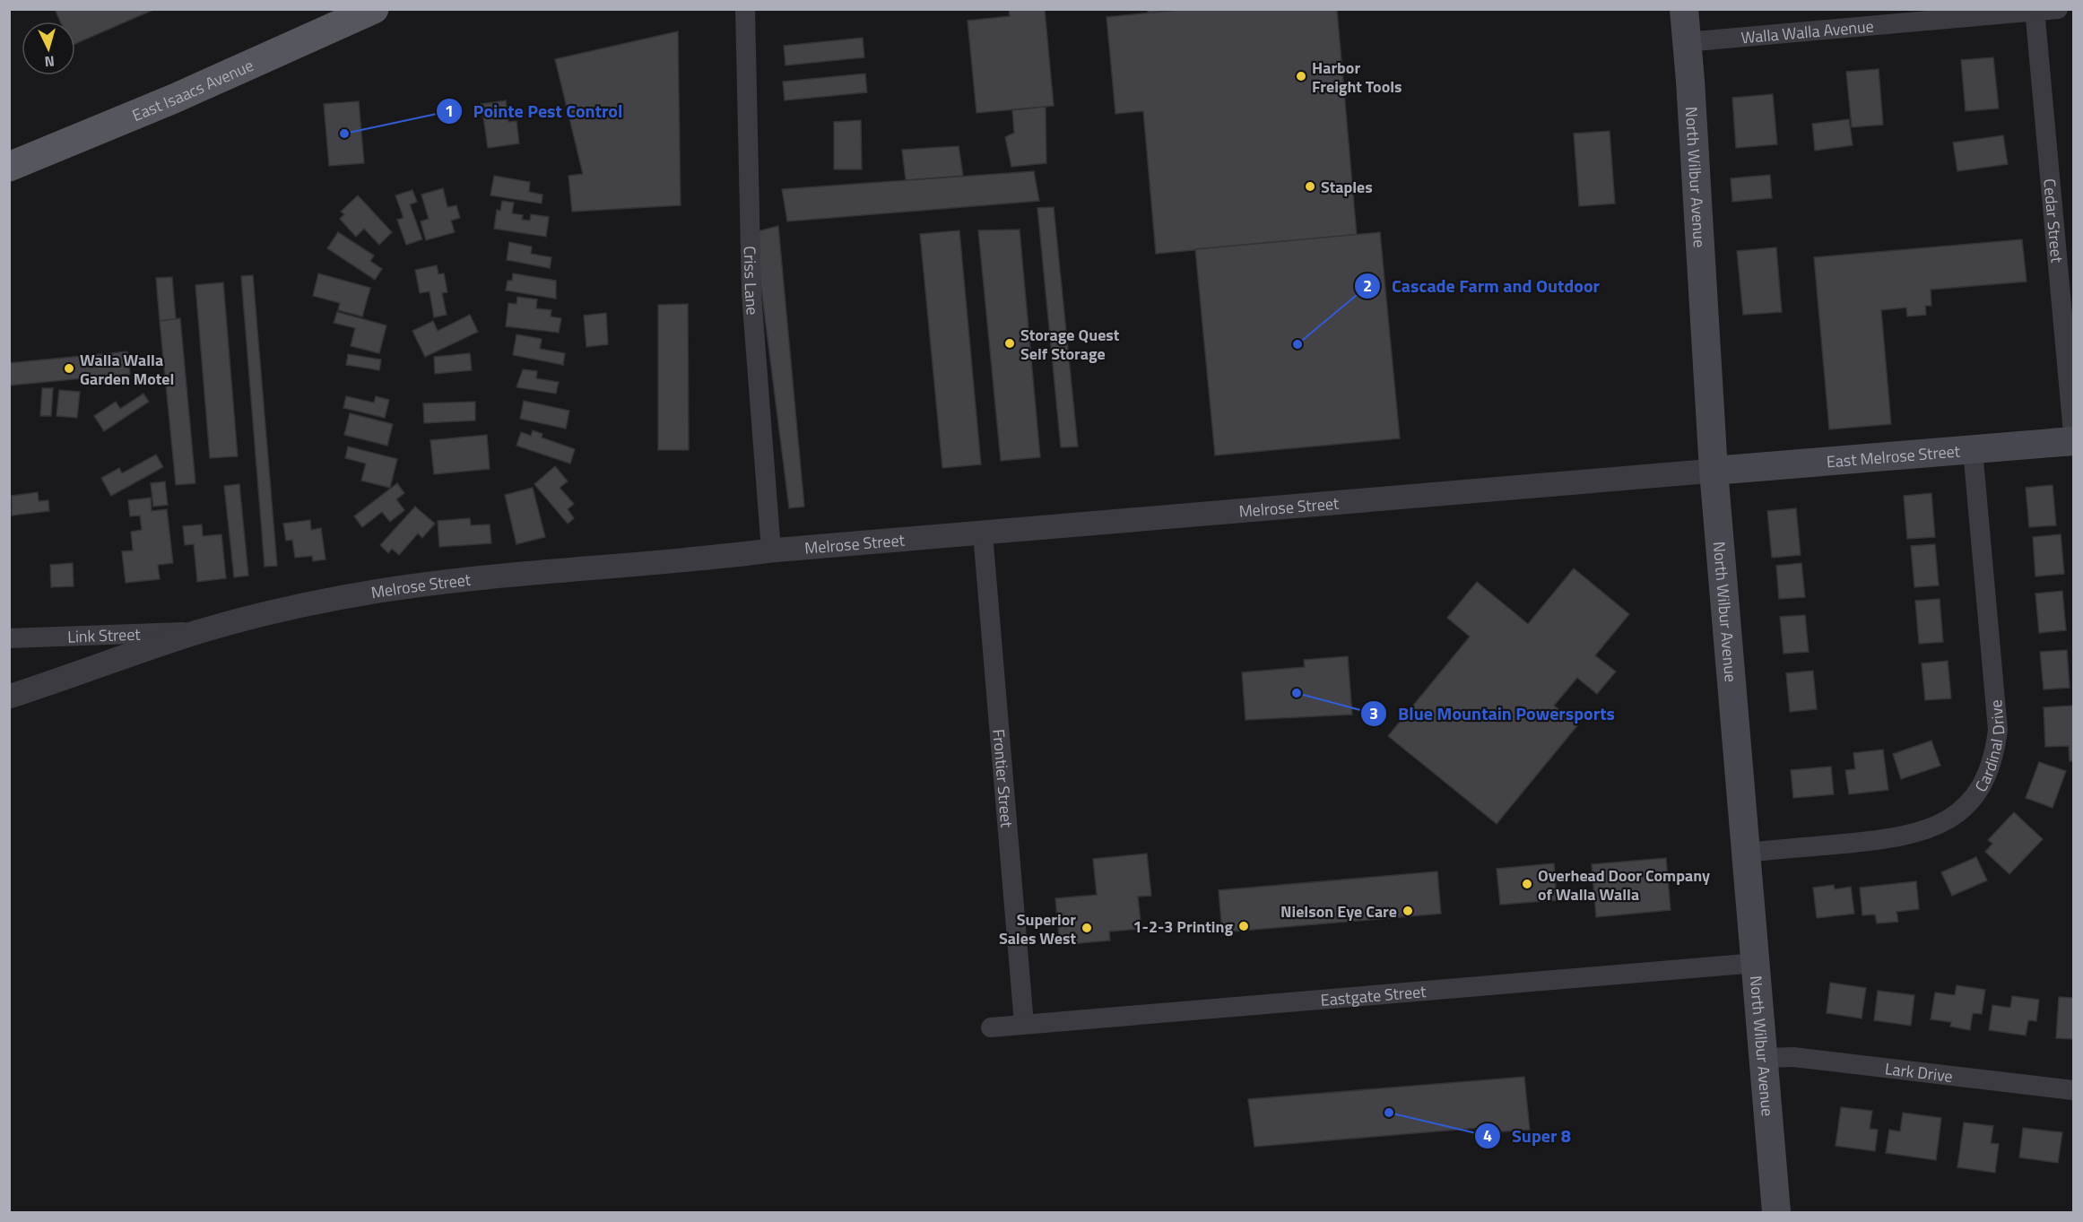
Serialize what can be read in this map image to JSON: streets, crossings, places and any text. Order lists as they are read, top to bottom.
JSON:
{
  "streets": {
    "main road": ["East Isaacs Avenue", "North Wilbur Avenue", "East Melrose Street"],
    "street": [
      "Walla Walla Avenue",
      "Cedar Street",
      "Criss Lane",
      "Melrose Street",
      "Link Street",
      "Cardinal Drive",
      "Frontier Street",
      "Eastgate Street",
      "Lark Drive"
    ]
  },
  "crossings": [
    ["Walla Walla Avenue", "North Wilbur Avenue"],
    ["Walla Walla Avenue", "Cedar Street"],
    ["North Wilbur Avenue", "East Melrose Street"],
    ["North Wilbur Avenue", "Melrose Street"],
    ["North Wilbur Avenue", "Cardinal Drive"],
    ["North Wilbur Avenue", "Eastgate Street"],
    ["North Wilbur Avenue", "Lark Drive"],
    ["Criss Lane", "Melrose Street"],
    ["East Melrose Street", "Melrose Street"],
    ["East Melrose Street", "Cardinal Drive"],
    ["Melrose Street", "Link Street"],
    ["Melrose Street", "Frontier Street"],
    ["Frontier Street", "Eastgate Street"]
  ],
  "places": [
    "Harbor Freight Tools",
    "Pointe Pest Control",
    "Staples",
    "Storage Quest Self Storage",
    "Cascade Farm and Outdoor",
    "Walla Walla Garden Motel",
    "Blue Mountain Powersports",
    "Overhead Door Company of Walla Walla",
    "Nielson Eye Care",
    "1-2-3 Printing",
    "Superior Sales West",
    "Super 8"
  ],
  "north": "bottom"
}
